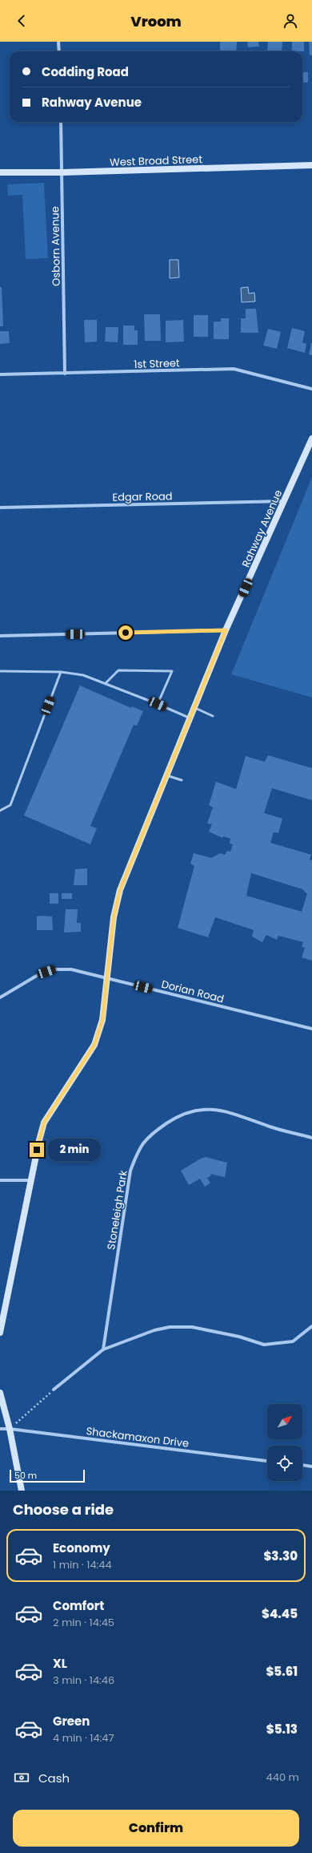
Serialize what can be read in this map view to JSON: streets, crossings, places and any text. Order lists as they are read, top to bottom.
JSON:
{
  "streets": {
    "street": [
      "West Broad Street",
      "Osborn Avenue",
      "1st Street",
      "Edgar Road",
      "Rahway Avenue",
      "Dorian Road",
      "Stoneleigh Park",
      "Shackamaxon Drive"
    ]
  },
  "crossings": [
    ["West Broad Street", "Osborn Avenue"],
    ["Osborn Avenue", "1st Street"],
    ["Edgar Road", "Rahway Avenue"],
    ["Rahway Avenue", "Dorian Road"]
  ],
  "scale_bar": "50 m",
  "north": "top right",
  "page": {
    "header": "Vroom",
    "banner": ["Codding Road", "Rahway Avenue"],
    "bubble": "2 min",
    "scale": "50 m",
    "heading": "Choose a ride",
    "list": [
      {
        "name": "Economy",
        "note": "1 min · 14:44",
        "value": "$3.30"
      },
      {
        "name": "Comfort",
        "note": "2 min · 14:45",
        "value": "$4.45"
      },
      {
        "name": "XL",
        "note": "3 min · 14:46",
        "value": "$5.61"
      },
      {
        "name": "Green",
        "note": "4 min · 14:47",
        "value": "$5.13"
      }
    ],
    "pay": ["Cash", "440 m"],
    "buttons": "Confirm"
  }
}
